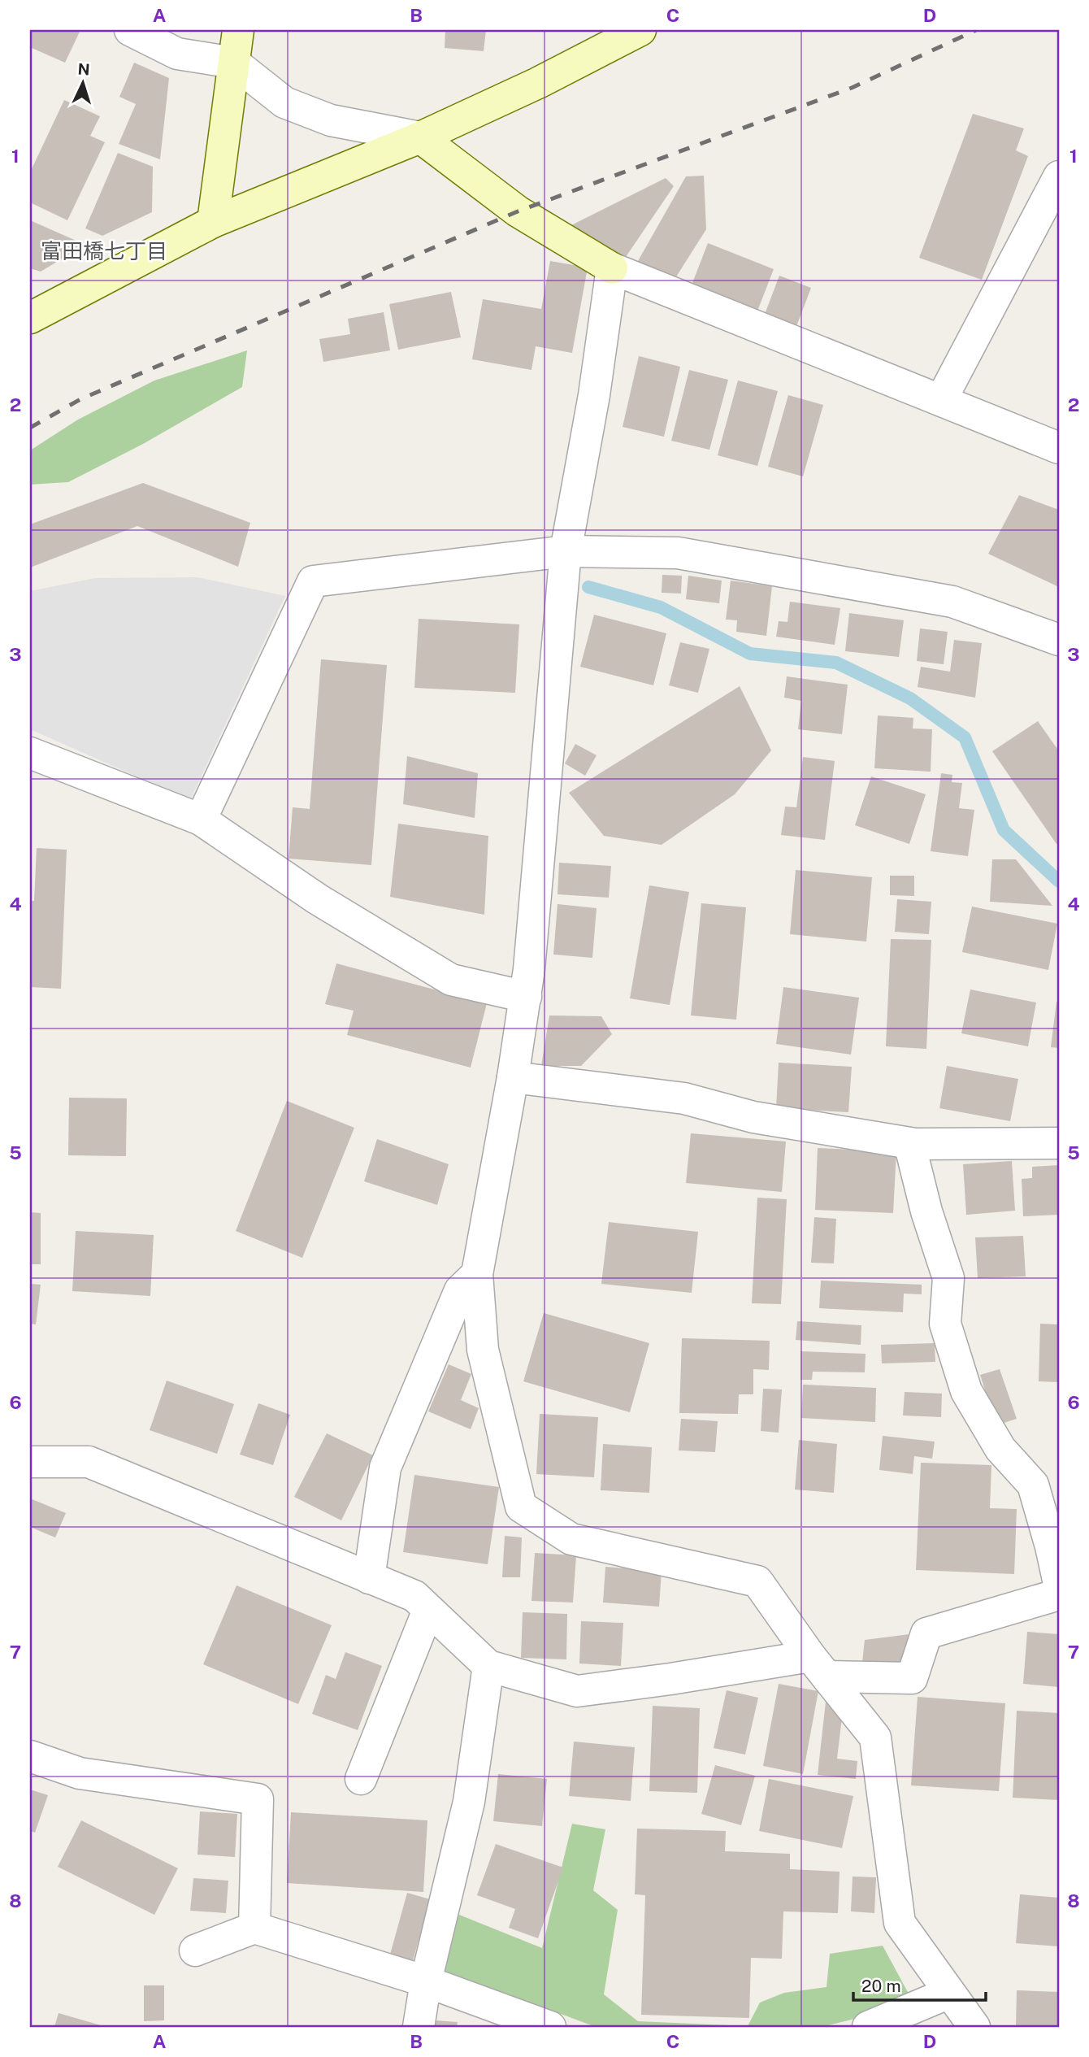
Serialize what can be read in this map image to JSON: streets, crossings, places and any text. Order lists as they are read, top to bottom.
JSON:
{
  "districts": ["富田橋七丁目"],
  "scale_bar": "20 m",
  "north": "top",
  "grid": {
    "columns": [
      "A",
      "B",
      "C",
      "D"
    ],
    "rows": [
      "1",
      "2",
      "3",
      "4",
      "5",
      "6",
      "7",
      "8"
    ]
  }
}
